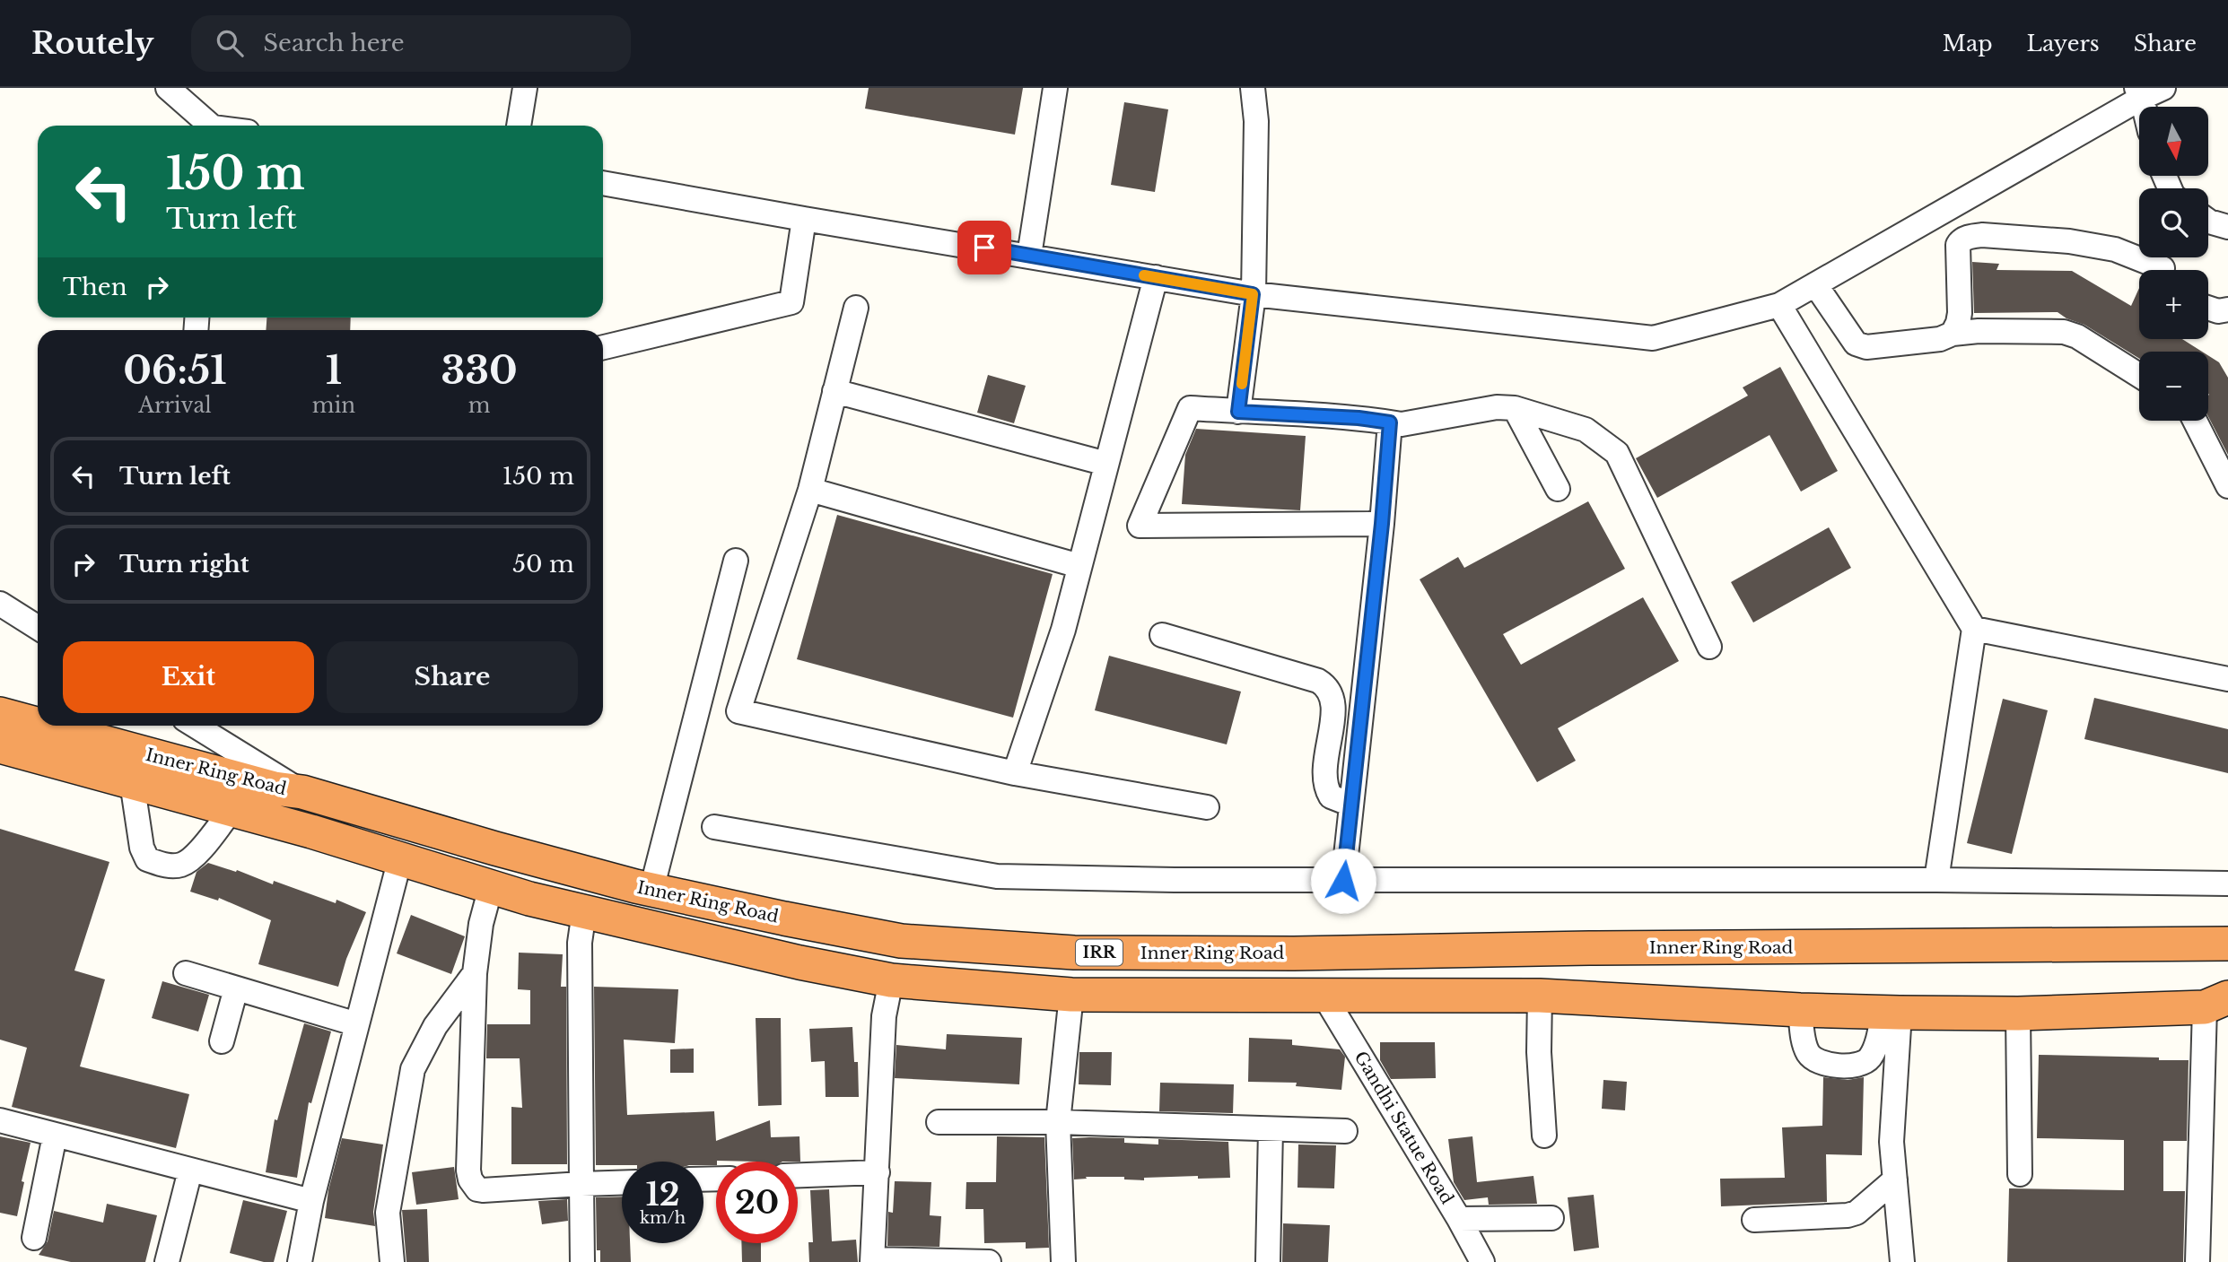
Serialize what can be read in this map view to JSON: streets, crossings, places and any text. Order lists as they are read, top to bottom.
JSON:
{
  "streets": {
    "highway": ["Inner Ring Road", "IRR"],
    "street": ["Gandhi Statue Road"]
  },
  "crossings": [
    ["Inner Ring Road", "Gandhi Statue Road"]
  ],
  "north": "bottom",
  "page": {
    "header": "Routely",
    "search": "Search here",
    "nav": ["Map", "Layers", "Share"],
    "map_buttons": ["+", "−"],
    "turn": ["150 m", "Turn left"],
    "then": "Then",
    "eta": [
      "06:51",
      "Arrival",
      "1",
      "min",
      "330",
      "m"
    ],
    "list": [
      {
        "name": "Turn left",
        "value": "150 m"
      },
      {
        "name": "Turn right",
        "value": "50 m"
      }
    ],
    "buttons": ["Exit", "Share"],
    "speed": "12 km/h",
    "limit": "20"
  }
}
